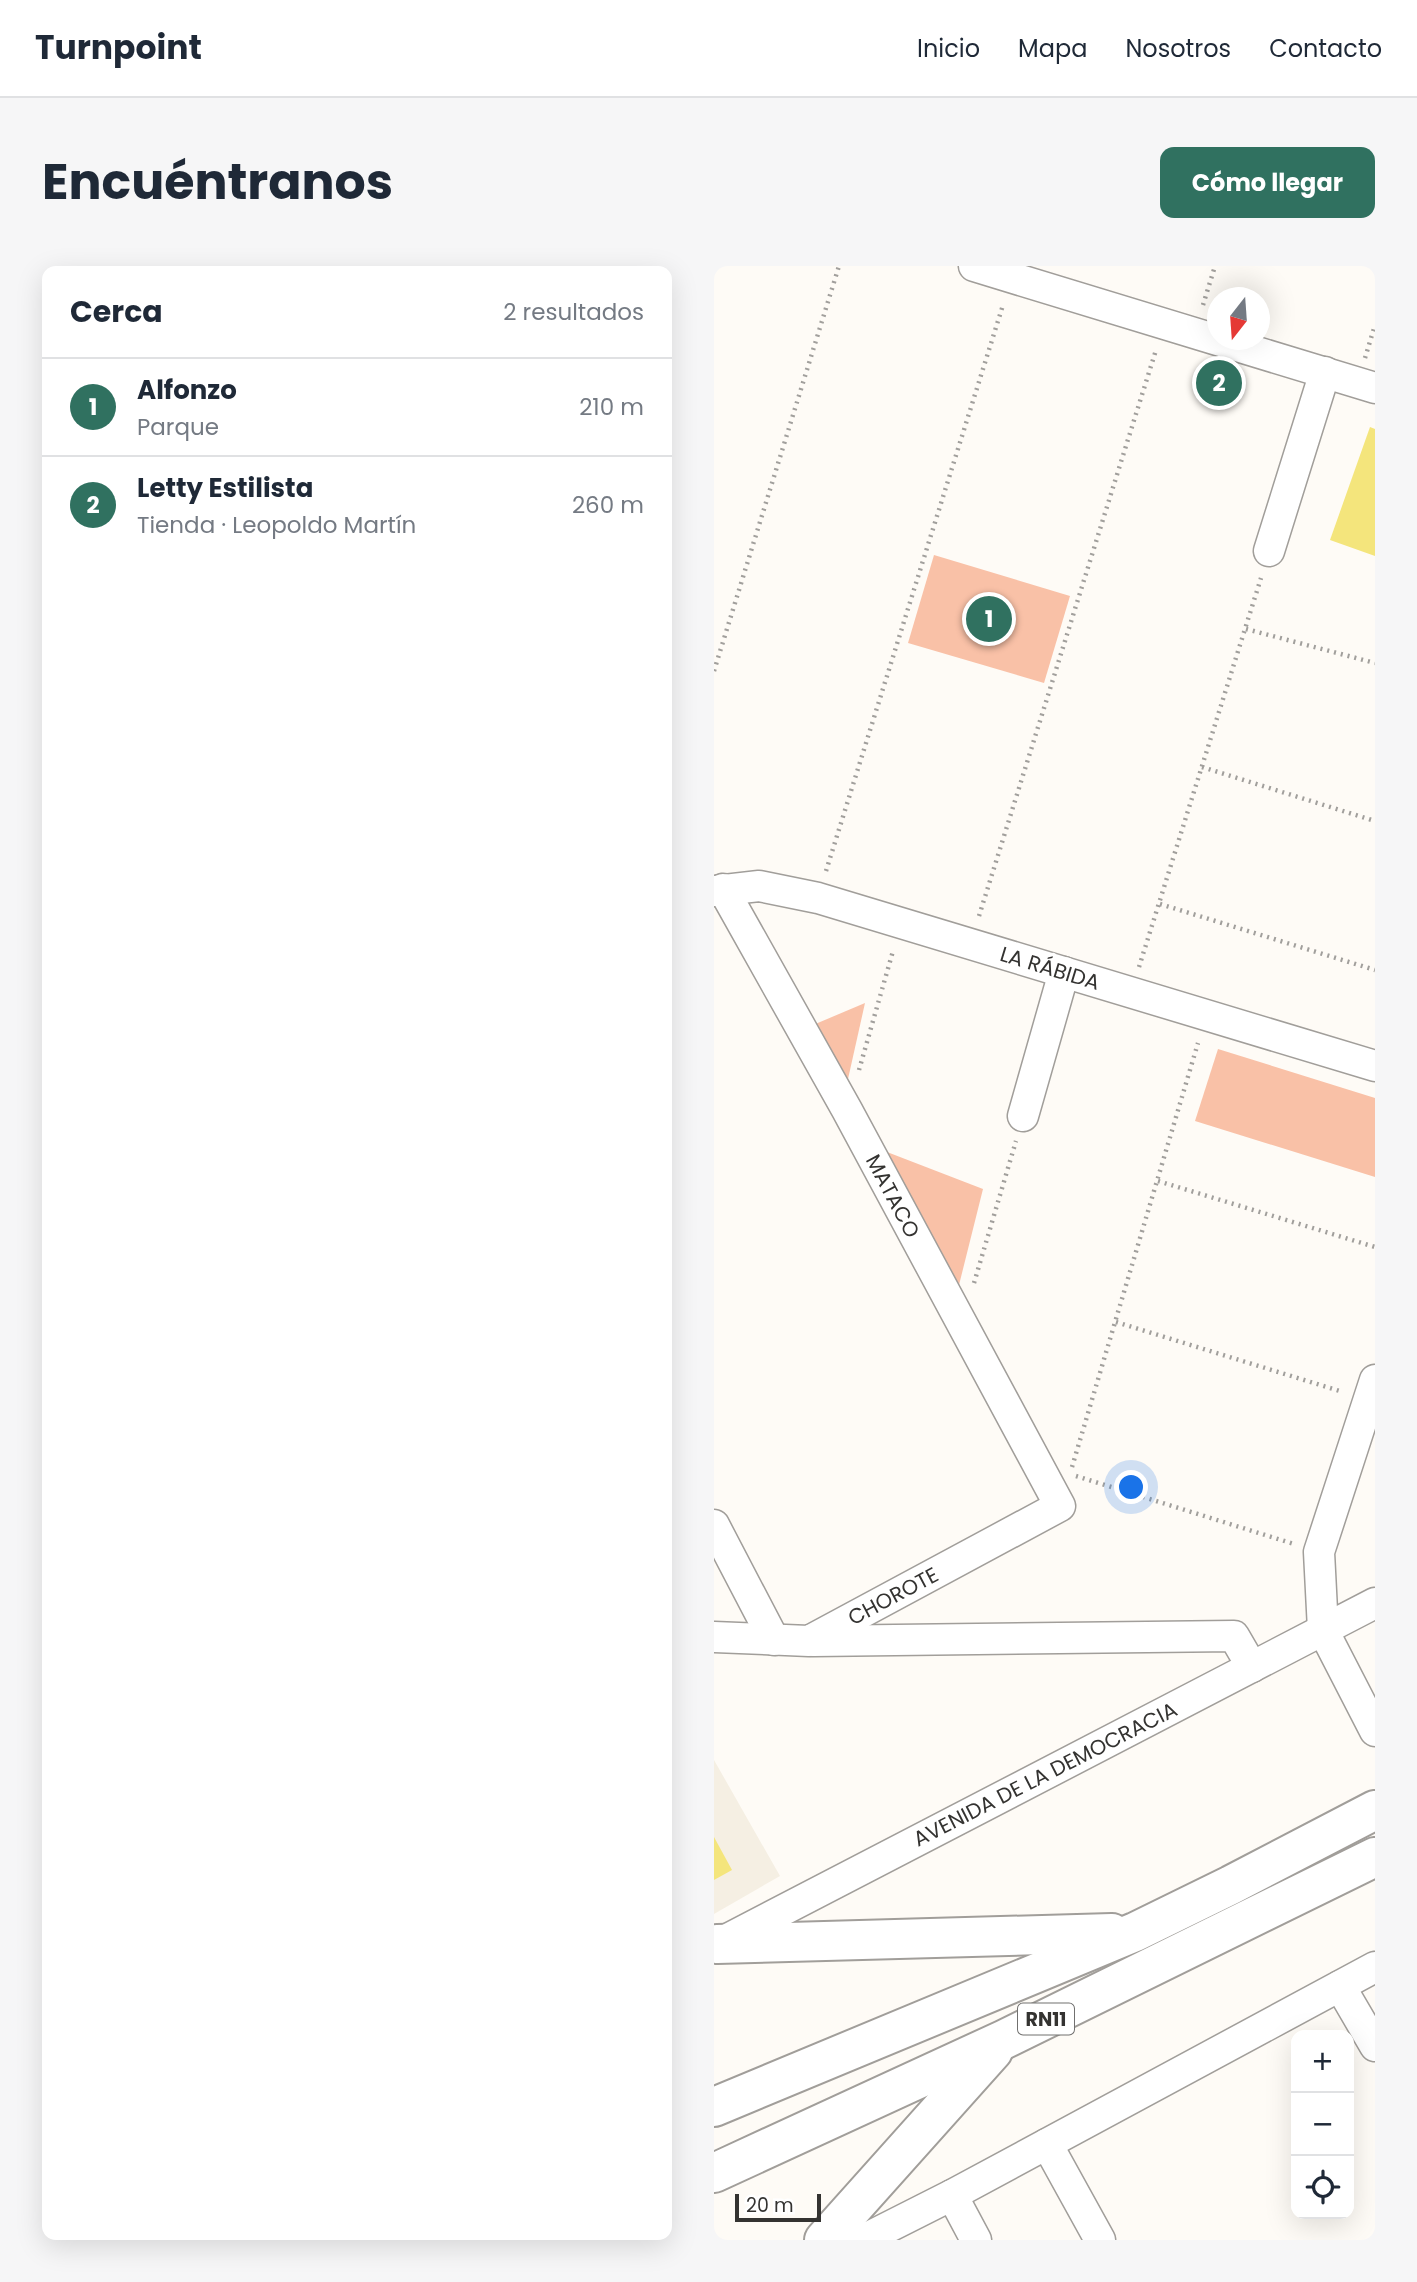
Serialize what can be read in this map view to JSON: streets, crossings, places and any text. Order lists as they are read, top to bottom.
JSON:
{
  "streets": {
    "highway": ["RN11"],
    "street": [
      "LA RÁBIDA",
      "MATACO",
      "CHOROTE",
      "AVENIDA DE LA DEMOCRACIA"
    ]
  },
  "crossings": [
    ["LA RÁBIDA", "MATACO"],
    ["MATACO", "CHOROTE"]
  ],
  "scale_bar": "20 m",
  "north": "bottom",
  "page": {
    "header": "Turnpoint",
    "nav": [
      "Inicio",
      "Mapa",
      "Nosotros",
      "Contacto"
    ],
    "title": "Encuéntranos",
    "buttons": "Cómo llegar",
    "heading": ["Cerca", "2 resultados"],
    "pins": ["2", "1"],
    "list": [
      {
        "mark": "1",
        "name": "Alfonzo",
        "note": "Parque",
        "value": "210 m"
      },
      {
        "mark": "2",
        "name": "Letty Estilista",
        "note": "Tienda · Leopoldo Martín",
        "value": "260 m"
      }
    ],
    "map_buttons": ["+", "−"],
    "scale": "20 m"
  }
}
